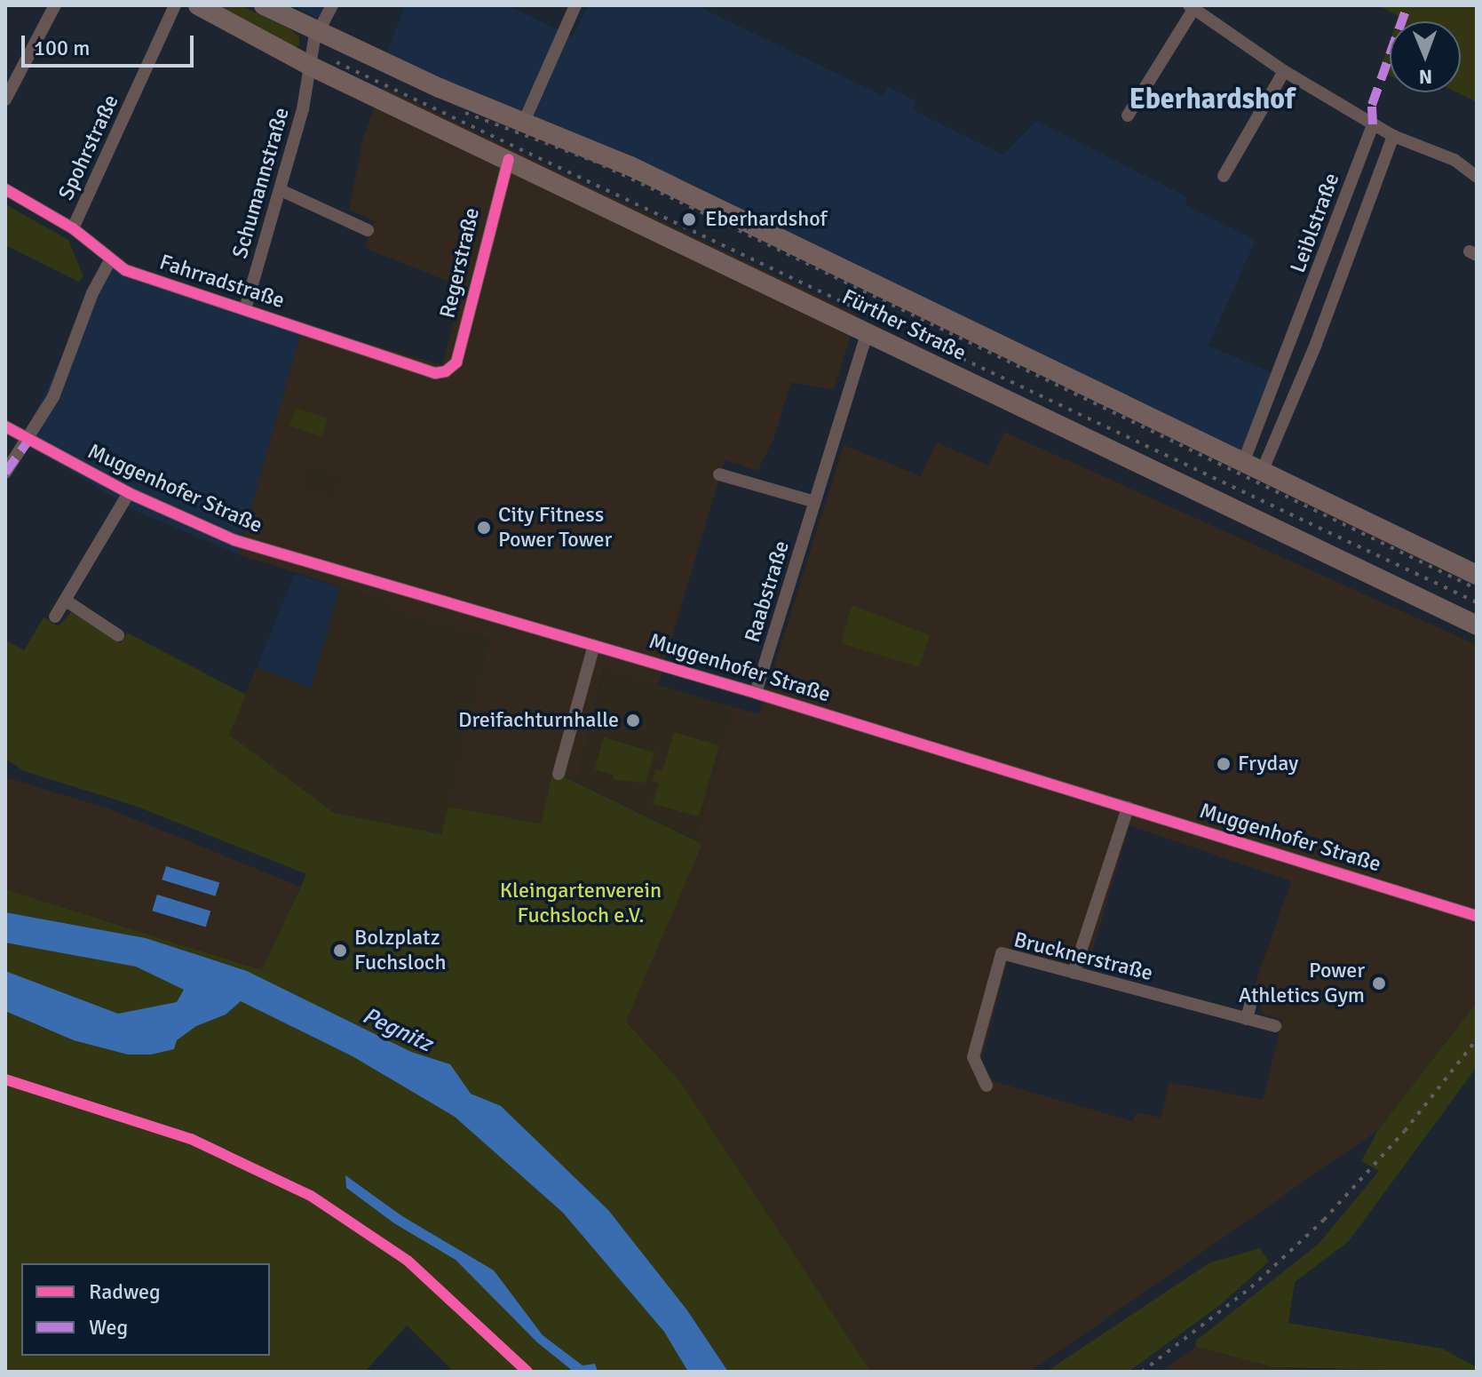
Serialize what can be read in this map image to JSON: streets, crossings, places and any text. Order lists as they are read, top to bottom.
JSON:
{
  "streets": {
    "main road": ["Fürther Straße"],
    "street": [
      "Spohrstraße",
      "Schumannstraße",
      "Leiblstraße",
      "Regerstraße",
      "Fahrradstraße",
      "Muggenhofer Straße",
      "Raabstraße",
      "Brucknerstraße"
    ]
  },
  "crossings": [
    ["Spohrstraße", "Fahrradstraße"],
    ["Schumannstraße", "Fahrradstraße"],
    ["Schumannstraße", "Fürther Straße"],
    ["Leiblstraße", "Fürther Straße"],
    ["Regerstraße", "Fahrradstraße"],
    ["Regerstraße", "Fürther Straße"],
    ["Fürther Straße", "Raabstraße"],
    ["Muggenhofer Straße", "Raabstraße"]
  ],
  "districts": ["Eberhardshof"],
  "water": ["Pegnitz"],
  "parks": ["Kleingartenverein Fuchsloch e.V."],
  "places": [
    "Eberhardshof",
    "City Fitness Power Tower",
    "Dreifachturnhalle",
    "Fryday",
    "Bolzplatz Fuchsloch",
    "Power Athletics Gym"
  ],
  "legend": ["Radweg", "Weg"],
  "scale_bar": "100 m",
  "north": "bottom"
}
